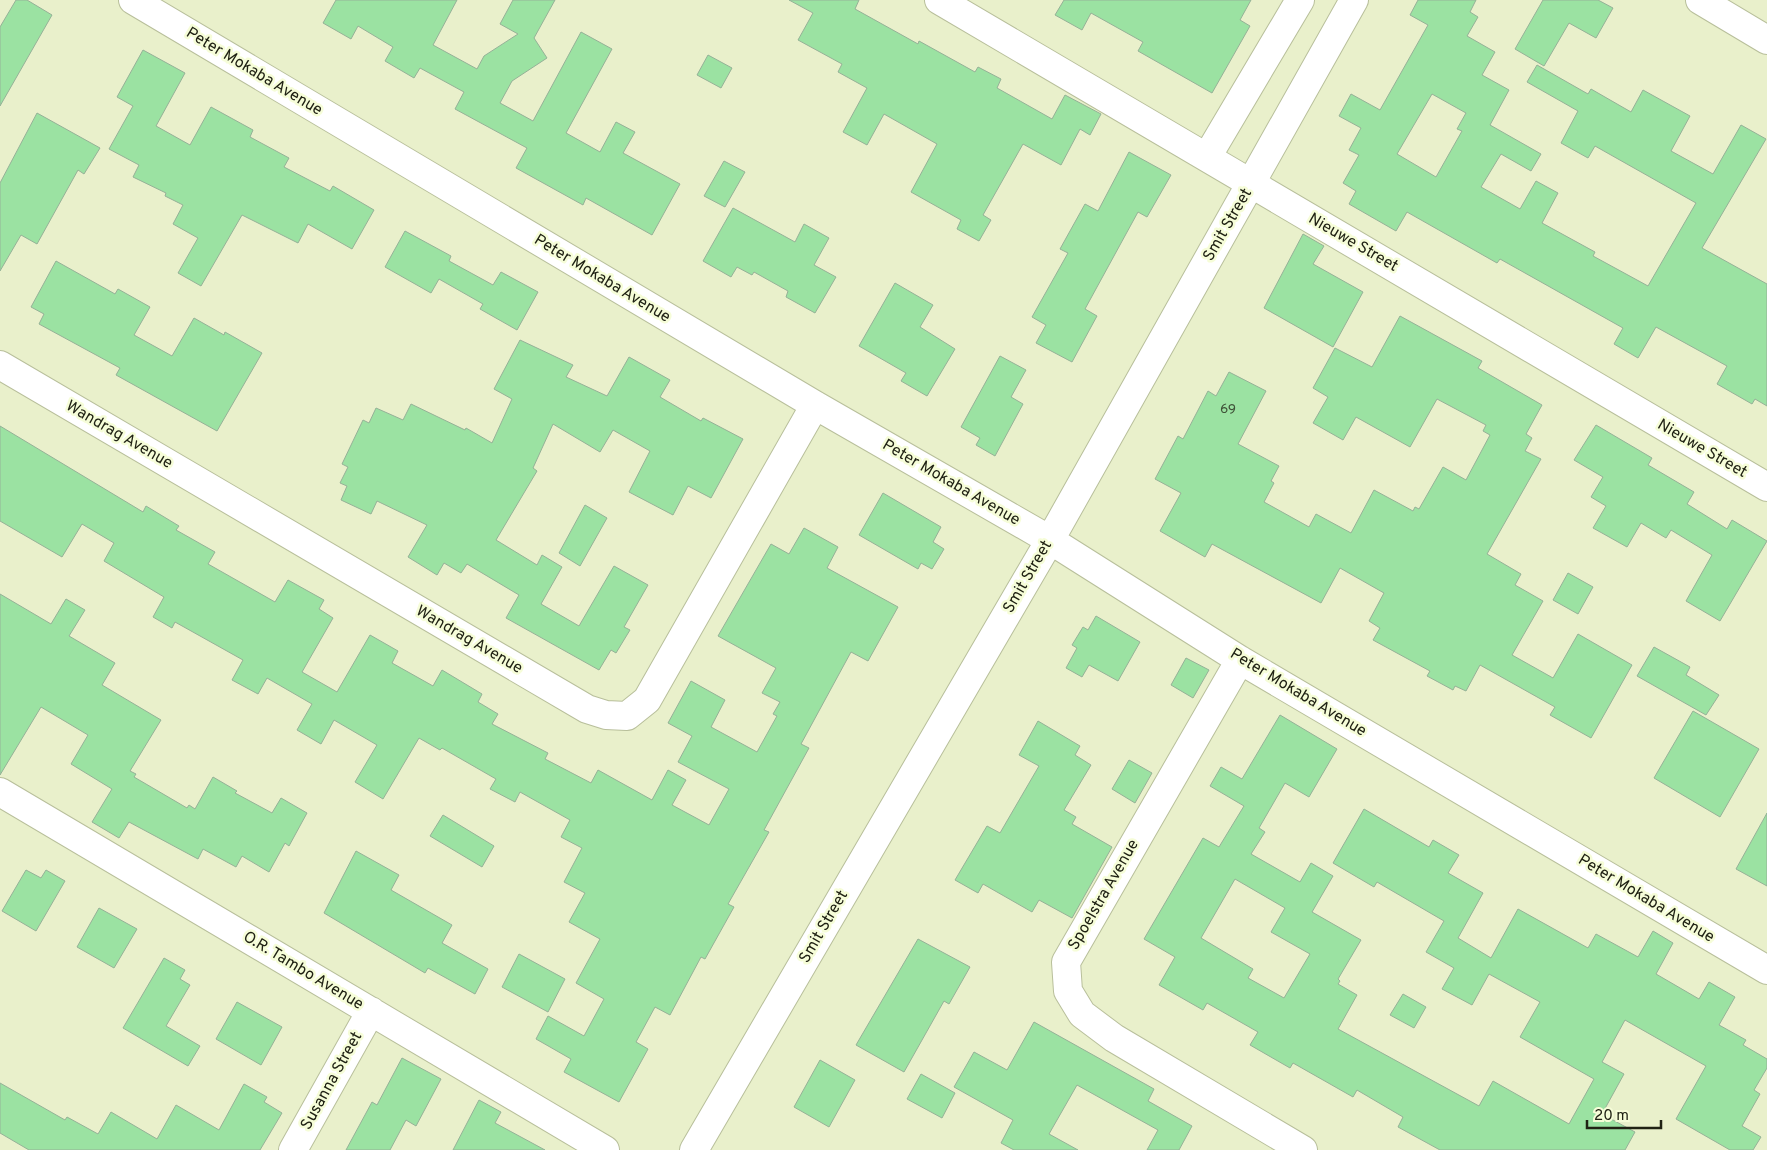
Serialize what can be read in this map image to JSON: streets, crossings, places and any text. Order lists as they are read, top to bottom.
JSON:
{
  "streets": {
    "street": [
      "Peter Mokaba Avenue",
      "Smit Street",
      "Nieuwe Street",
      "Wandrag Avenue",
      "Spoelstra Avenue",
      "O.R. Tambo Avenue",
      "Susanna Street"
    ]
  },
  "crossings": [
    ["Peter Mokaba Avenue", "Smit Street"],
    ["Peter Mokaba Avenue", "Wandrag Avenue"],
    ["Peter Mokaba Avenue", "Spoelstra Avenue"],
    ["Smit Street", "Nieuwe Street"],
    ["O.R. Tambo Avenue", "Susanna Street"]
  ],
  "house_numbers": ["69"],
  "scale_bar": "20 m"
}
